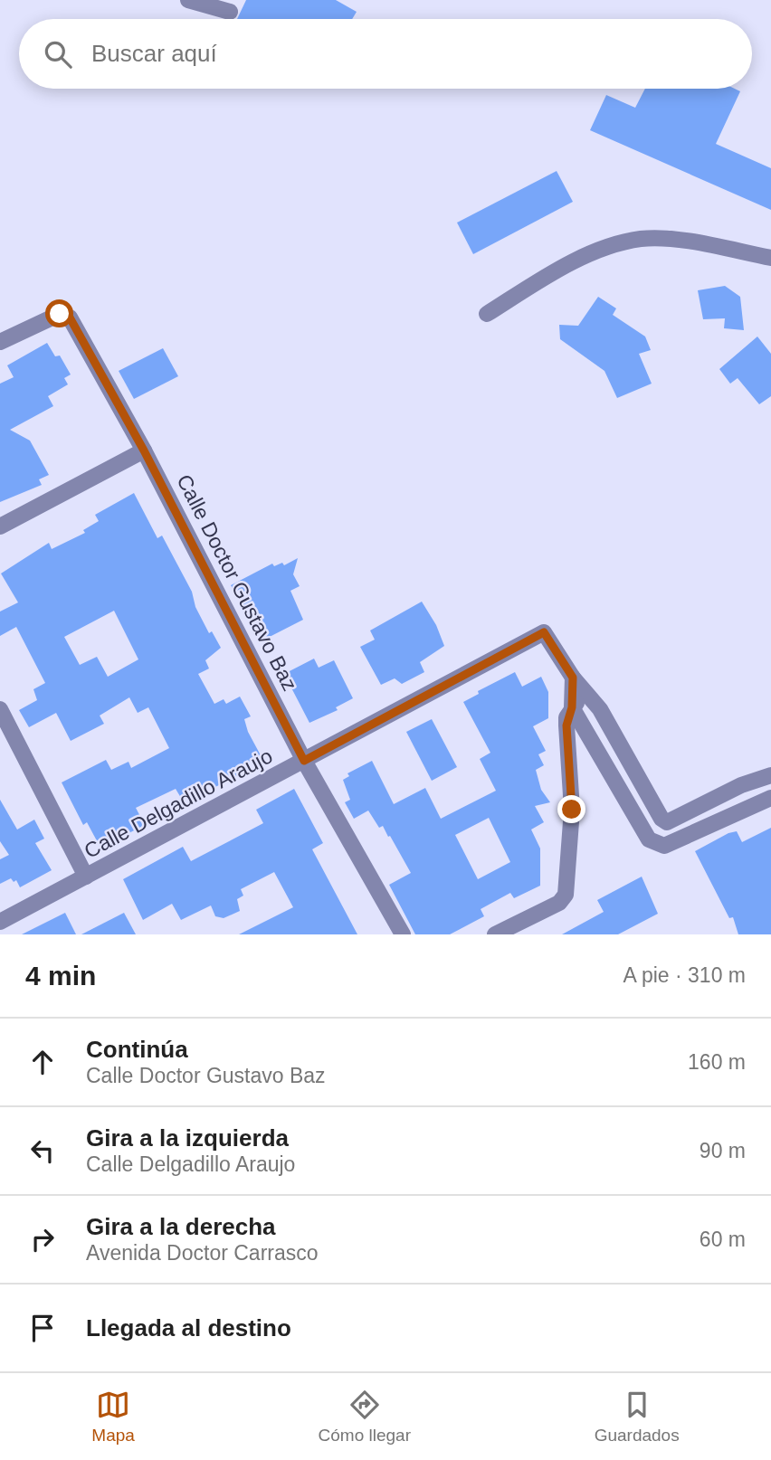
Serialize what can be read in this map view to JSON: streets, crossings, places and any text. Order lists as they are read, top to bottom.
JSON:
{
  "streets": {
    "street": ["Calle Doctor Gustavo Baz", "Calle Delgadillo Araujo"]
  },
  "crossings": [
    ["Calle Doctor Gustavo Baz", "Calle Delgadillo Araujo"]
  ],
  "page": {
    "search": "Buscar aquí",
    "heading": ["4 min", "A pie · 310 m"],
    "list": [
      ["Continúa", "Calle Doctor Gustavo Baz", "160 m"],
      ["Gira a la izquierda", "Calle Delgadillo Araujo", "90 m"],
      ["Gira a la derecha", "Avenida Doctor Carrasco", "60 m"],
      "Llegada al destino"
    ],
    "nav": ["Mapa", "Cómo llegar", "Guardados"]
  }
}
